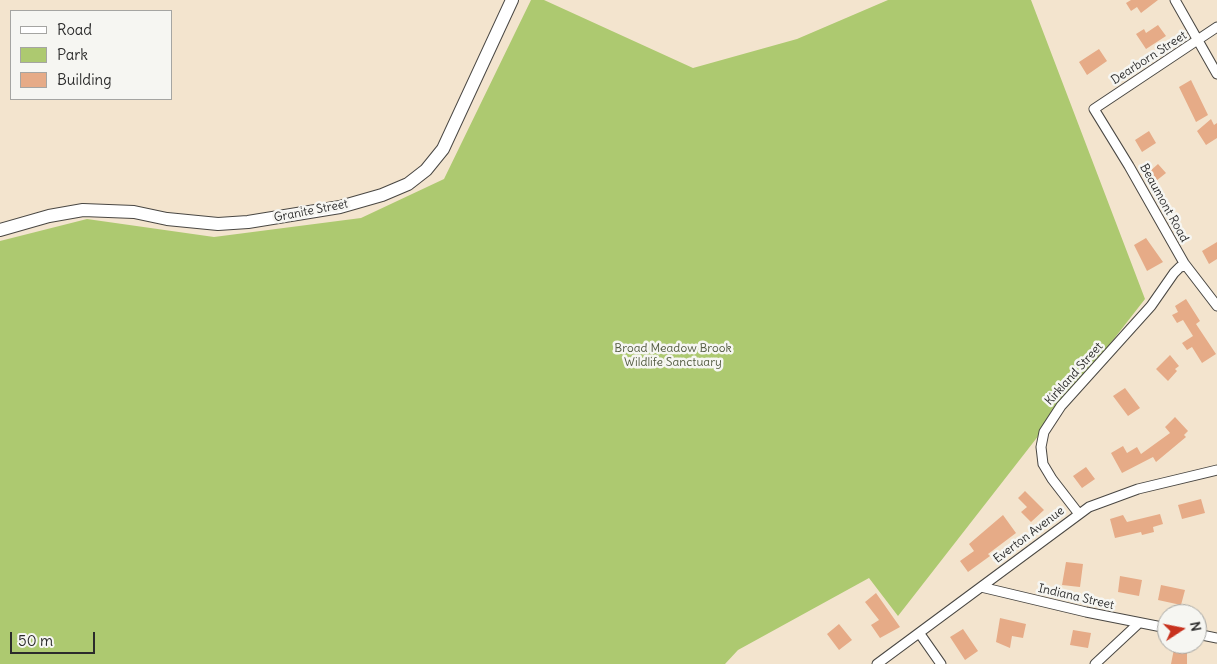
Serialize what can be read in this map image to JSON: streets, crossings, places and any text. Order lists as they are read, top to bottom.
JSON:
{
  "streets": {
    "street": [
      "Dearborn Street",
      "Beaumont Road",
      "Granite Street",
      "Kirkland Street",
      "Everton Avenue",
      "Indiana Street"
    ]
  },
  "crossings": [
    ["Dearborn Street", "Beaumont Road"],
    ["Beaumont Road", "Kirkland Street"],
    ["Kirkland Street", "Everton Avenue"],
    ["Everton Avenue", "Indiana Street"]
  ],
  "parks": ["Broad Meadow Brook Wildlife Sanctuary"],
  "legend": ["Road", "Park", "Building"],
  "scale_bar": "50 m",
  "north": "right"
}
